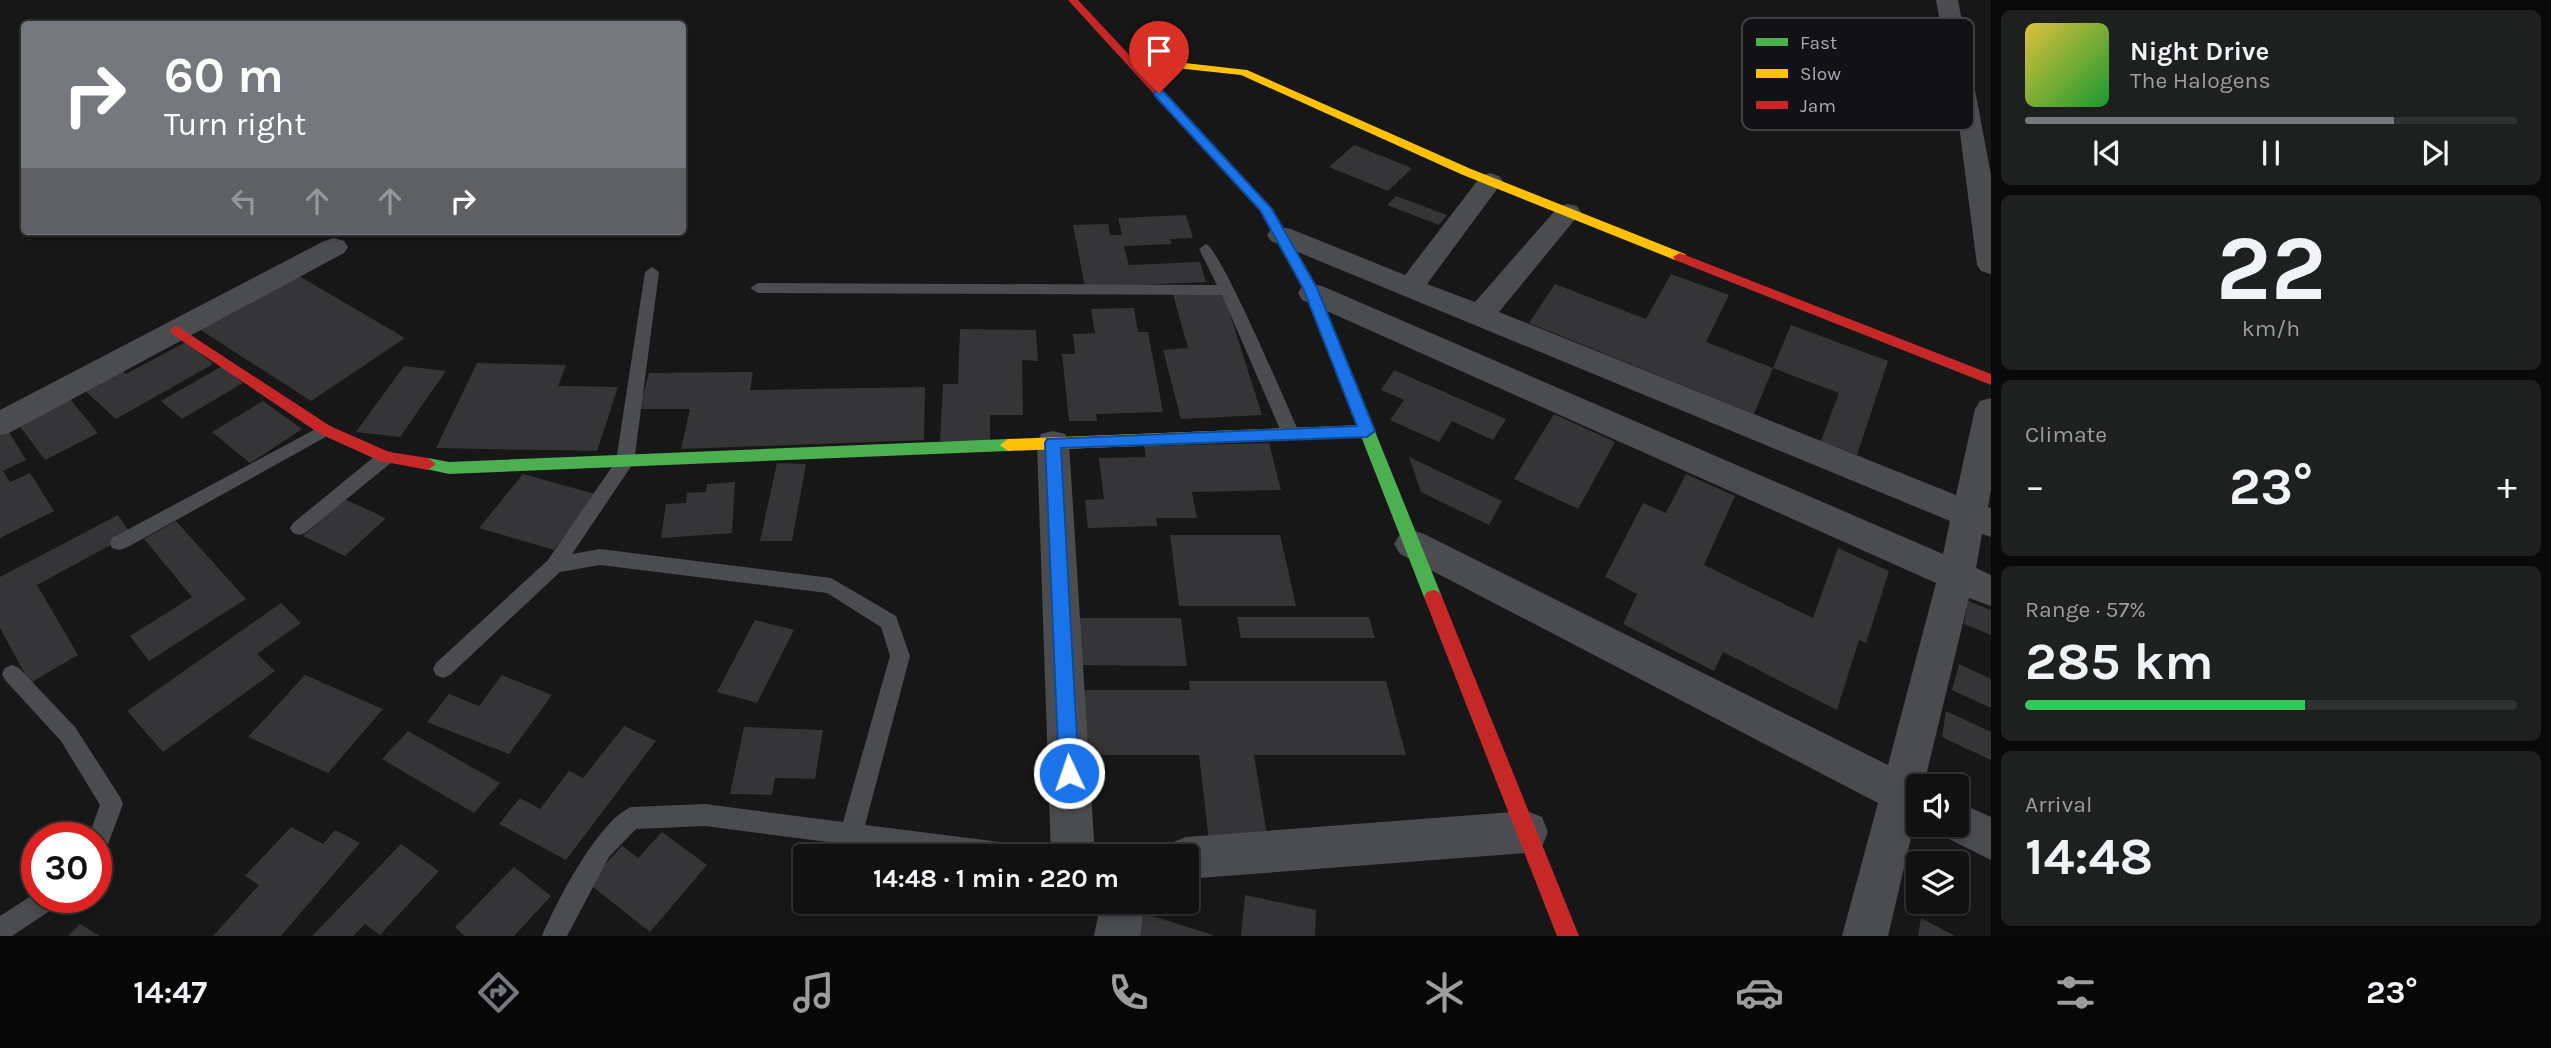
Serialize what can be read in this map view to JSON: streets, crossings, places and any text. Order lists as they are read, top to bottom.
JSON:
{
  "legend": ["Fast", "Slow", "Jam"],
  "page": {
    "turn": ["60 m", "Turn right"],
    "song": ["Night Drive", "The Halogens"],
    "tile": [
      ["22", "km/h"],
      "Climate",
      ["Range · 57%", "285 km"],
      ["Arrival", "14:48"]
    ],
    "heat": ["−", "23°", "+"],
    "limit": "30",
    "trip": "14:48 · 1 min · 220 m",
    "tabs": ["14:47", "23°"]
  }
}
